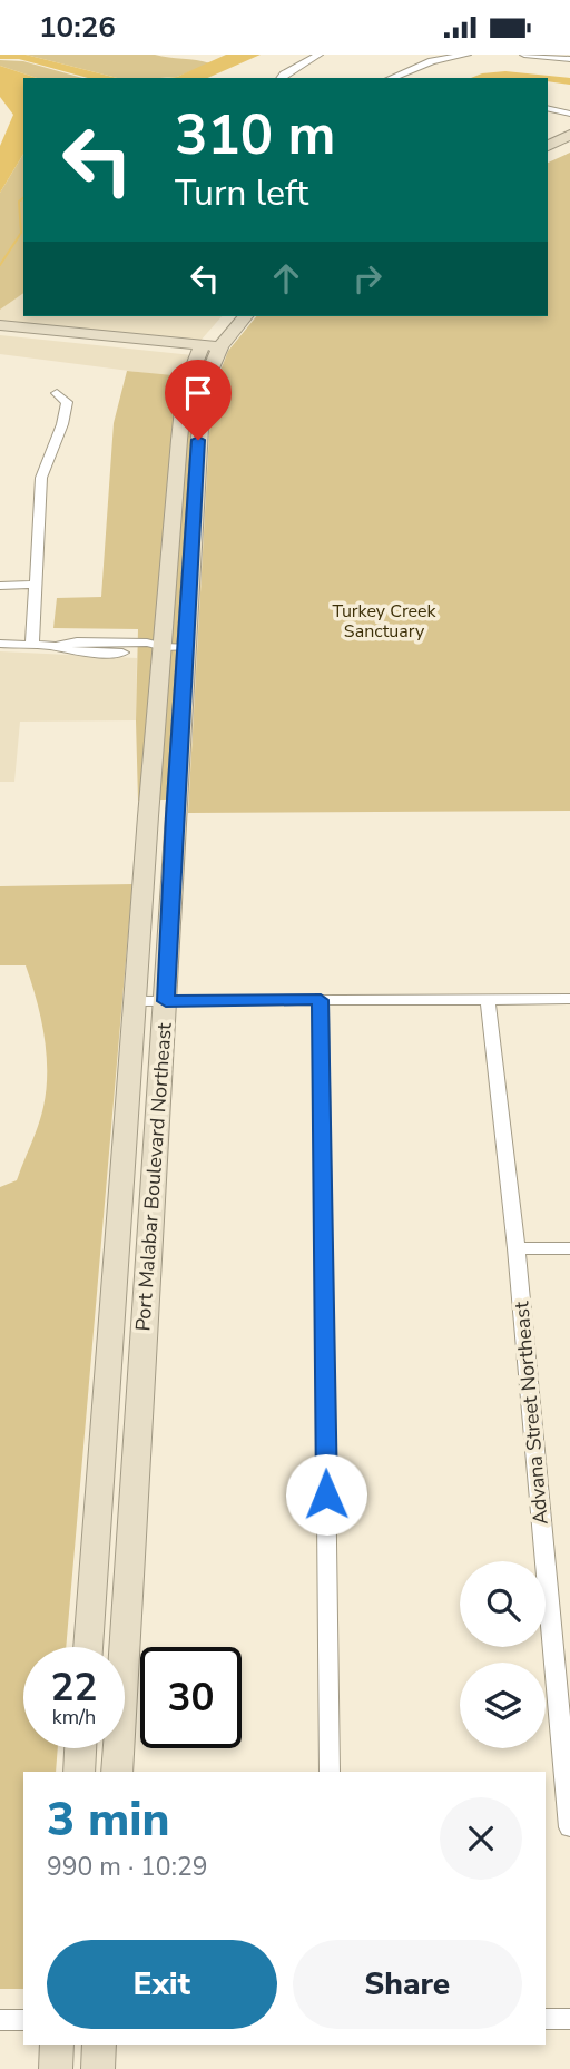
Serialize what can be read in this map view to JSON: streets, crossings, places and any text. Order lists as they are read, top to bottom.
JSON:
{
  "streets": {
    "street": ["Port Malabar Boulevard Northeast", "Advana Street Northeast"]
  },
  "parks": ["Turkey Creek Sanctuary"],
  "page": {
    "status": "10:26",
    "turn": ["310 m", "Turn left"],
    "speed": "22 km/h",
    "limit": "30",
    "heading": ["3 min", "990 m · 10:29"],
    "buttons": ["Exit", "Share"]
  }
}
